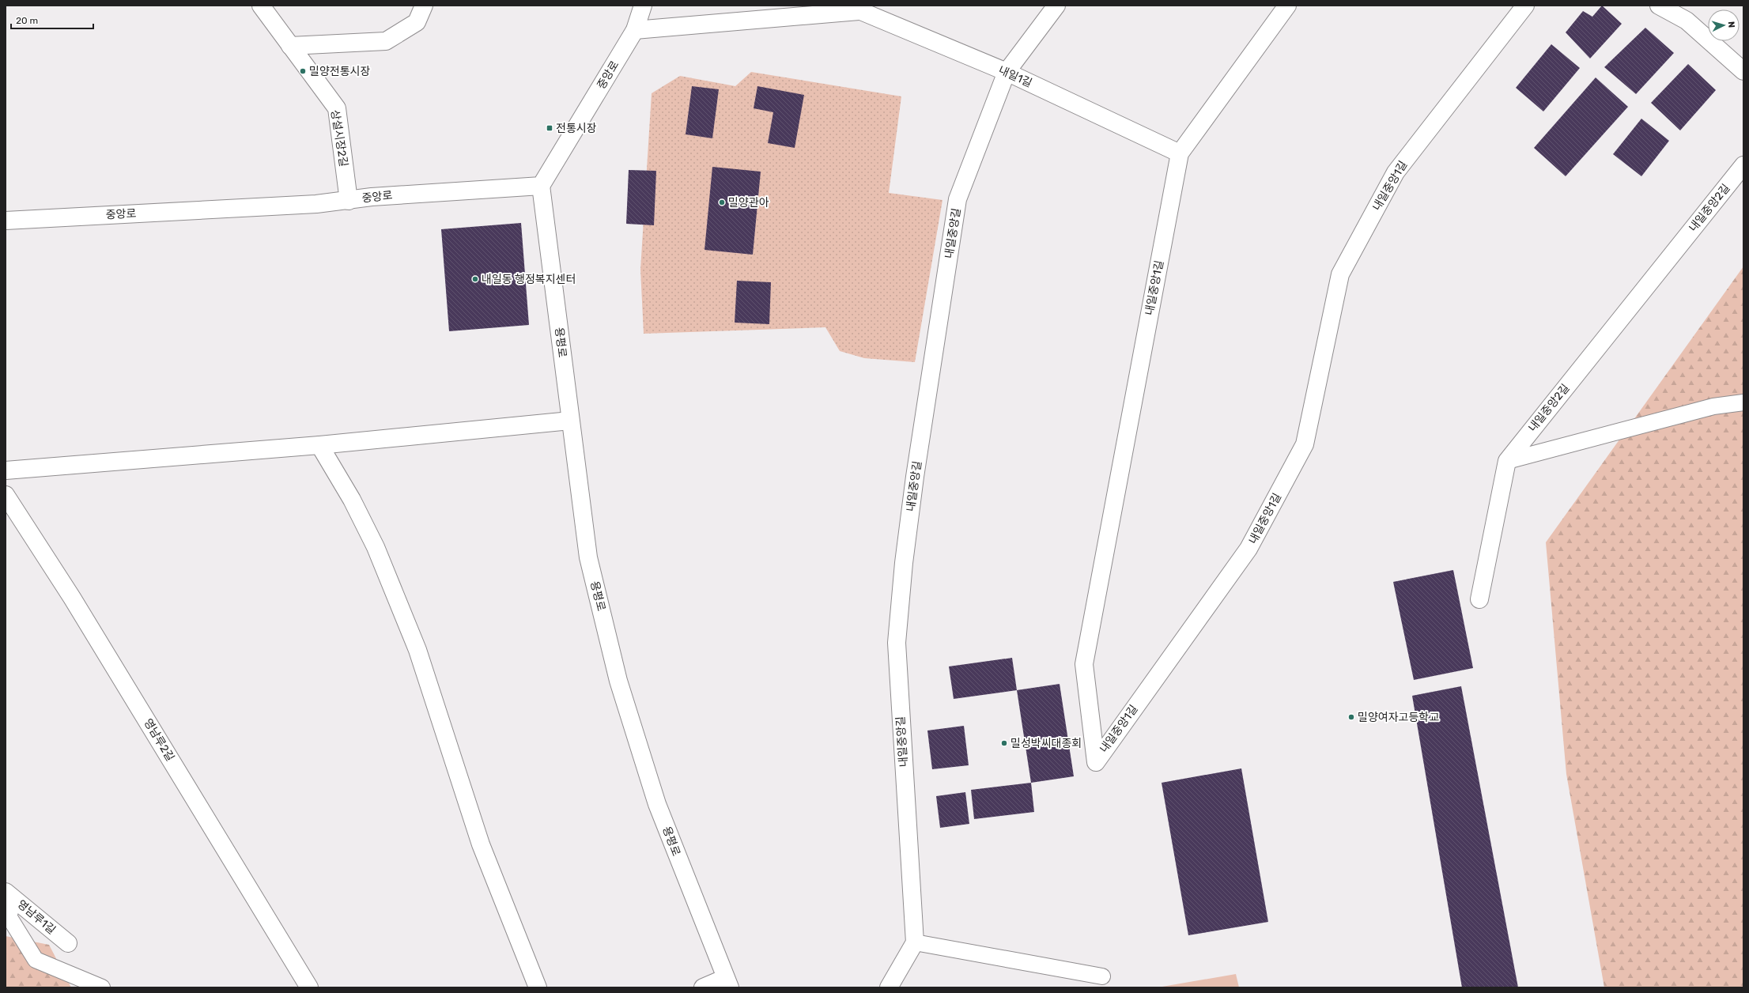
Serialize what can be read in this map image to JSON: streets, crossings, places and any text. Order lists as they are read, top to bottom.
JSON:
{
  "streets": {
    "street": [
      "중앙로",
      "내일1길",
      "상설시장2길",
      "내일중앙1길",
      "내일중앙2길",
      "내일중앙길",
      "용평로",
      "영남루2길",
      "영남루1길"
    ]
  },
  "crossings": [
    ["중앙로", "상설시장2길"],
    ["중앙로", "용평로"],
    ["내일1길", "내일중앙1길"],
    ["내일1길", "내일중앙길"]
  ],
  "places": {
    "other": [
      "밀양전통시장",
      "밀양관아",
      "내일동 행정복지센터",
      "밀양여자고등학교",
      "밀성박씨대종회"
    ],
    "transit": ["전통시장"]
  },
  "scale_bar": "20 m",
  "north": "right"
}
